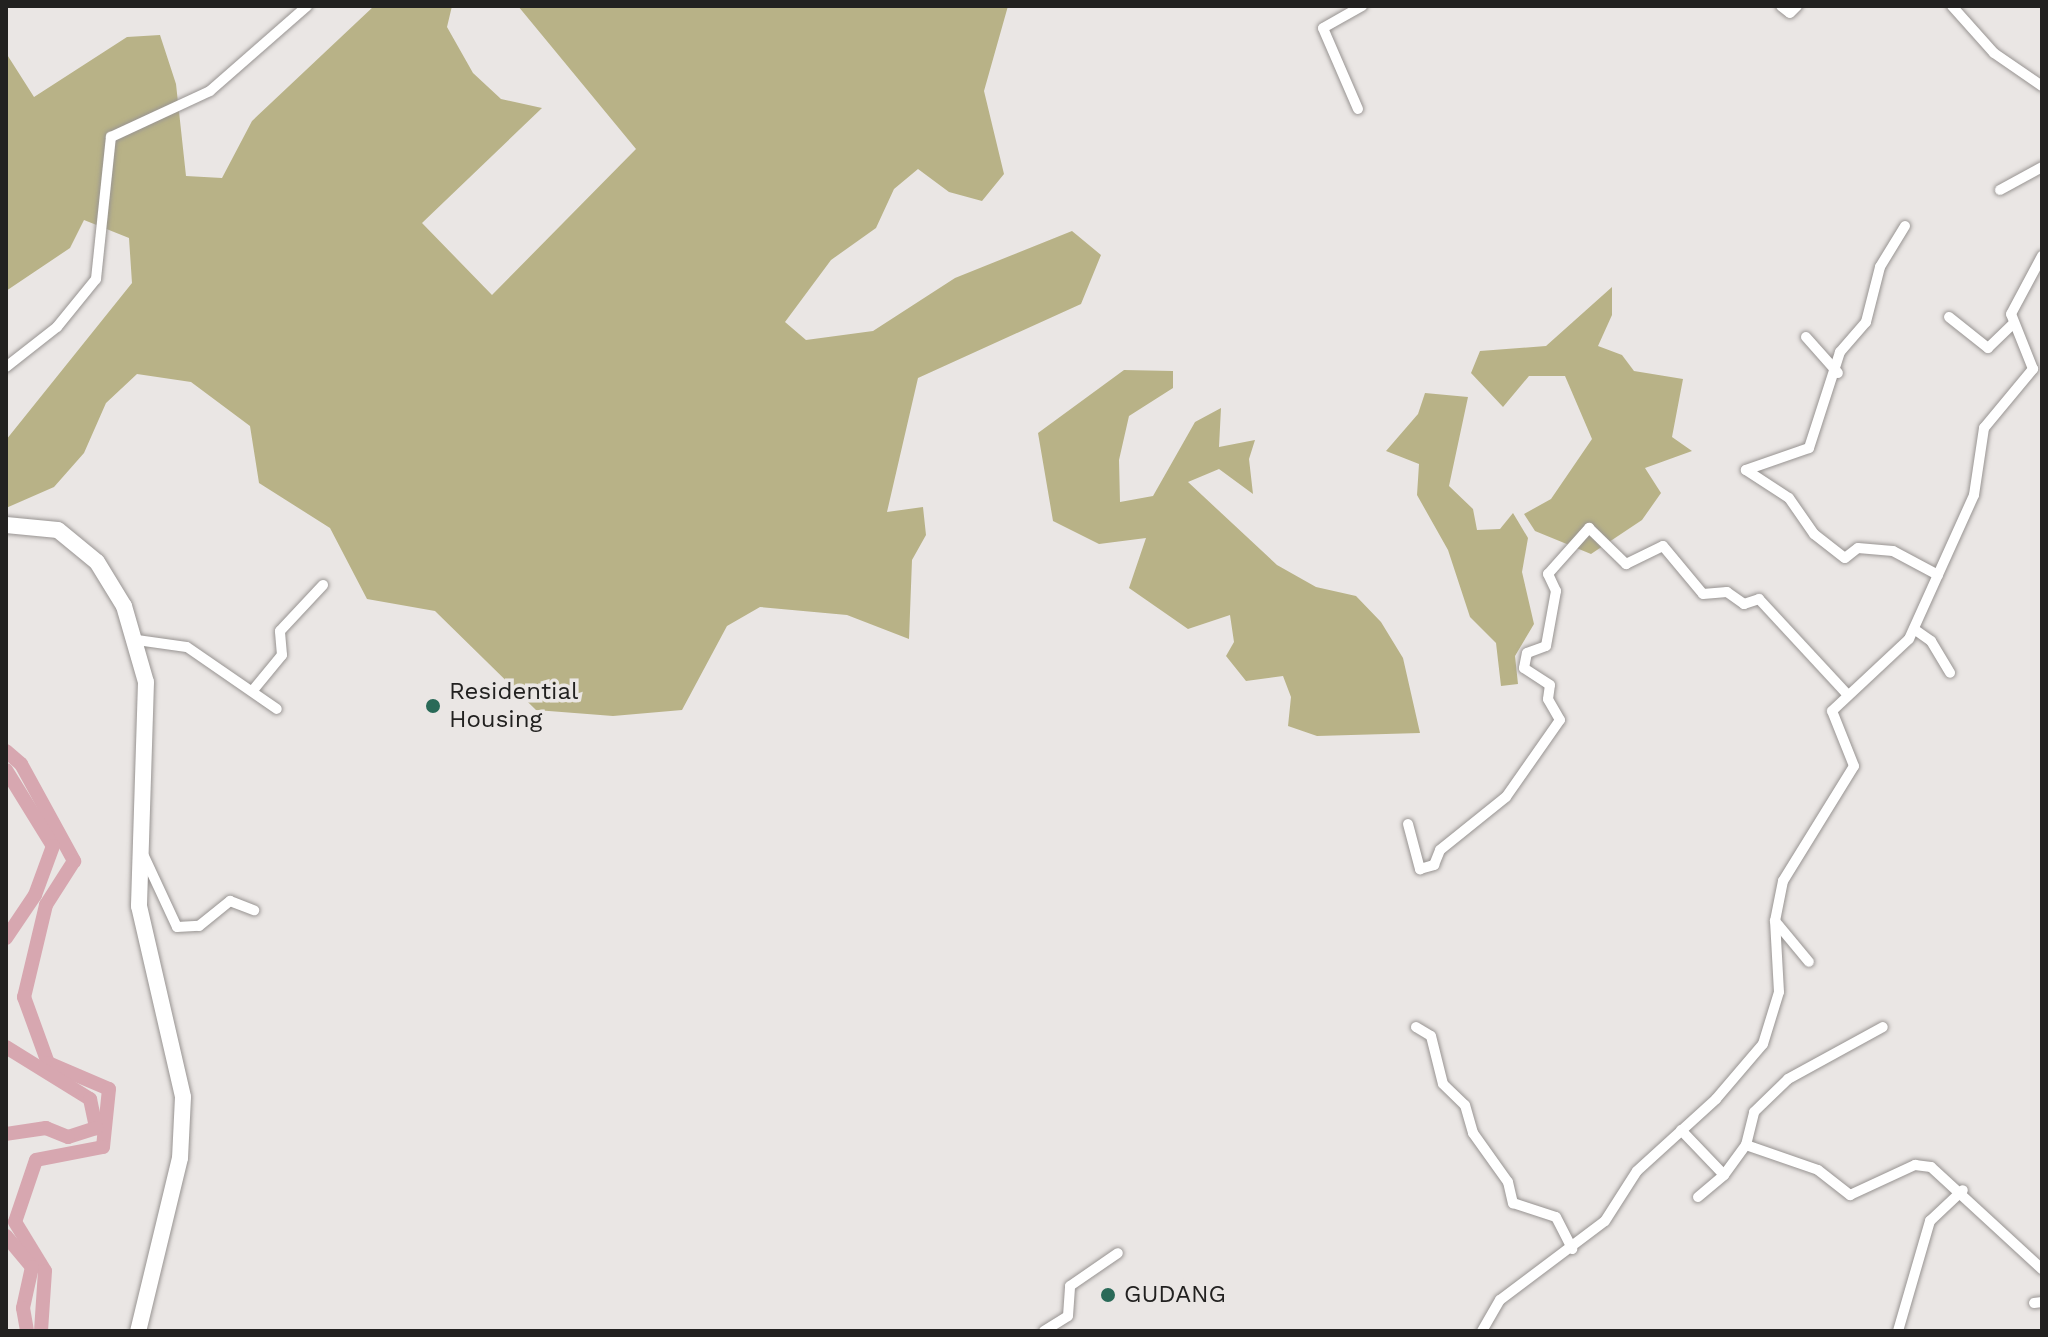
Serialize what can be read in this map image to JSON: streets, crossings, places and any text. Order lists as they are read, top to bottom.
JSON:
{
  "places": ["Residential Housing", "GUDANG"]
}
